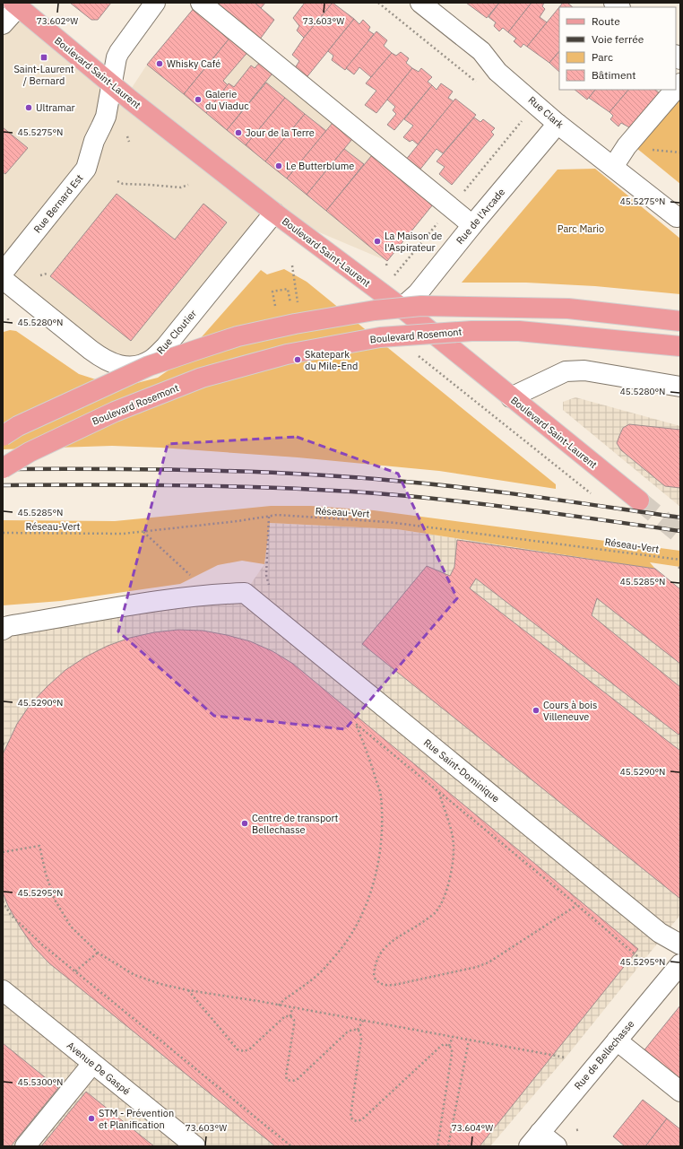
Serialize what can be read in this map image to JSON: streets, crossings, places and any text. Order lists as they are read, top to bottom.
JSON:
{
  "streets": {
    "main road": ["Boulevard Saint-Laurent", "Boulevard Rosemont"],
    "street": [
      "Rue Clark",
      "Rue Bernard Est",
      "Rue de l'Arcade",
      "Rue Cloutier",
      "Rue Saint-Dominique",
      "Rue de Bellechasse",
      "Avenue De Gaspé"
    ],
    "path": ["Réseau-Vert"]
  },
  "crossings": [
    ["Boulevard Saint-Laurent", "Rue Bernard Est"],
    ["Boulevard Saint-Laurent", "Rue de l'Arcade"],
    ["Boulevard Saint-Laurent", "Rue Cloutier"],
    ["Rue Clark", "Rue de l'Arcade"]
  ],
  "parks": ["Parc Mario"],
  "places": {
    "transit": ["Saint-Laurent / Bernard"],
    "other": [
      "Whisky Café",
      "Galerie du Viaduc",
      "Ultramar",
      "Jour de la Terre",
      "Le Butterblume",
      "La Maison de l'Aspirateur",
      "Skatepark du Mile-End",
      "Cours à bois Villeneuve",
      "Centre de transport Bellechasse",
      "STM - Prévention et Planification"
    ]
  },
  "legend": [
    "Route",
    "Voie ferrée",
    "Parc",
    "Bâtiment"
  ],
  "coordinates": [
    "73.602°W",
    "73.603°W",
    "45.5275°N",
    "45.5280°N",
    "45.5285°N",
    "45.5290°N",
    "45.5295°N",
    "45.5300°N",
    "73.604°W"
  ]
}
